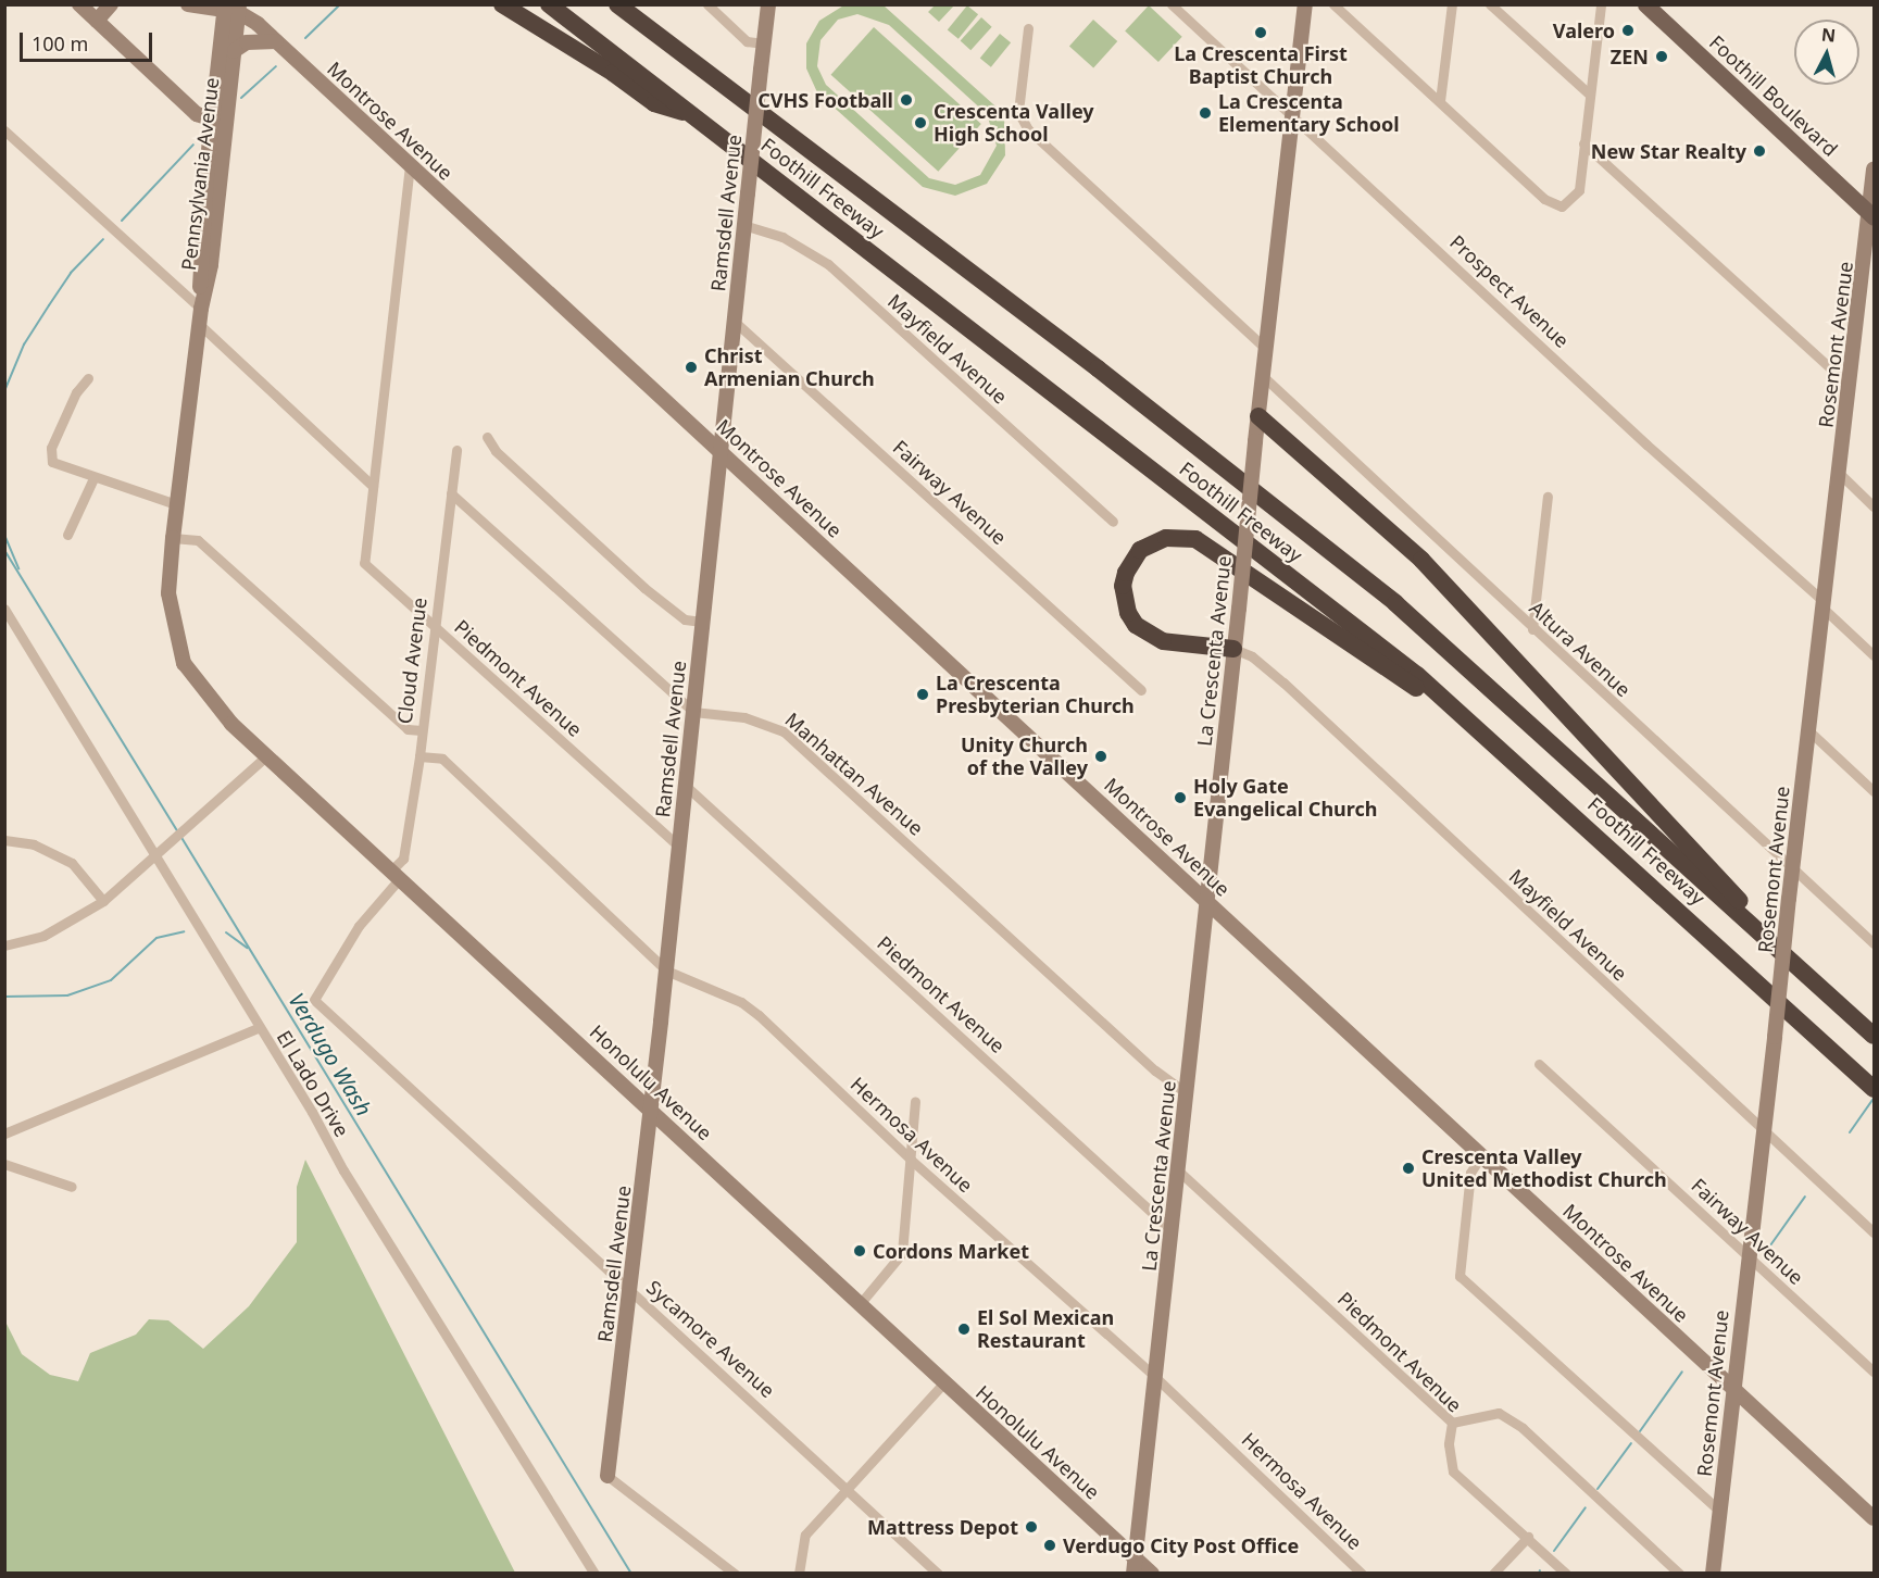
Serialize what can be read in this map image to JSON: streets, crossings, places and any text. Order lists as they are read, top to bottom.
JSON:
{
  "streets": {
    "highway": ["Foothill Freeway"],
    "main road": ["Foothill Boulevard"],
    "street": [
      "Montrose Avenue",
      "Pennsylvania Avenue",
      "Ramsdell Avenue",
      "Prospect Avenue",
      "Rosemont Avenue",
      "Mayfield Avenue",
      "Fairway Avenue",
      "Altura Avenue",
      "La Crescenta Avenue",
      "Cloud Avenue",
      "Piedmont Avenue",
      "Manhattan Avenue",
      "Honolulu Avenue",
      "El Lado Drive",
      "Hermosa Avenue",
      "Sycamore Avenue"
    ]
  },
  "crossings": [
    ["Foothill Boulevard", "Rosemont Avenue"],
    ["Montrose Avenue", "Pennsylvania Avenue"],
    ["Montrose Avenue", "Ramsdell Avenue"],
    ["Montrose Avenue", "Rosemont Avenue"],
    ["Montrose Avenue", "La Crescenta Avenue"],
    ["Pennsylvania Avenue", "Honolulu Avenue"],
    ["Ramsdell Avenue", "Mayfield Avenue"],
    ["Ramsdell Avenue", "Fairway Avenue"],
    ["Ramsdell Avenue", "Piedmont Avenue"],
    ["Ramsdell Avenue", "Manhattan Avenue"],
    ["Ramsdell Avenue", "Honolulu Avenue"],
    ["Ramsdell Avenue", "Hermosa Avenue"],
    ["Ramsdell Avenue", "Sycamore Avenue"],
    ["Prospect Avenue", "Rosemont Avenue"],
    ["Prospect Avenue", "La Crescenta Avenue"],
    ["Rosemont Avenue", "Mayfield Avenue"],
    ["Rosemont Avenue", "Fairway Avenue"],
    ["Rosemont Avenue", "Altura Avenue"],
    ["Mayfield Avenue", "La Crescenta Avenue"],
    ["Altura Avenue", "La Crescenta Avenue"],
    ["La Crescenta Avenue", "Piedmont Avenue"],
    ["La Crescenta Avenue", "Manhattan Avenue"],
    ["La Crescenta Avenue", "Honolulu Avenue"],
    ["La Crescenta Avenue", "Hermosa Avenue"],
    ["Cloud Avenue", "Piedmont Avenue"],
    ["Cloud Avenue", "Honolulu Avenue"],
    ["Cloud Avenue", "Hermosa Avenue"],
    ["Cloud Avenue", "Sycamore Avenue"]
  ],
  "water": ["Verdugo Wash"],
  "places": [
    "Valero",
    "La Crescenta First Baptist Church",
    "ZEN",
    "CVHS Football",
    "La Crescenta Elementary School",
    "Crescenta Valley High School",
    "New Star Realty",
    "Christ Armenian Church",
    "La Crescenta Presbyterian Church",
    "Unity Church of the Valley",
    "Holy Gate Evangelical Church",
    "Crescenta Valley United Methodist Church",
    "Cordons Market",
    "El Sol Mexican Restaurant",
    "Mattress Depot",
    "Verdugo City Post Office"
  ],
  "scale_bar": "100 m",
  "north": "top"
}
